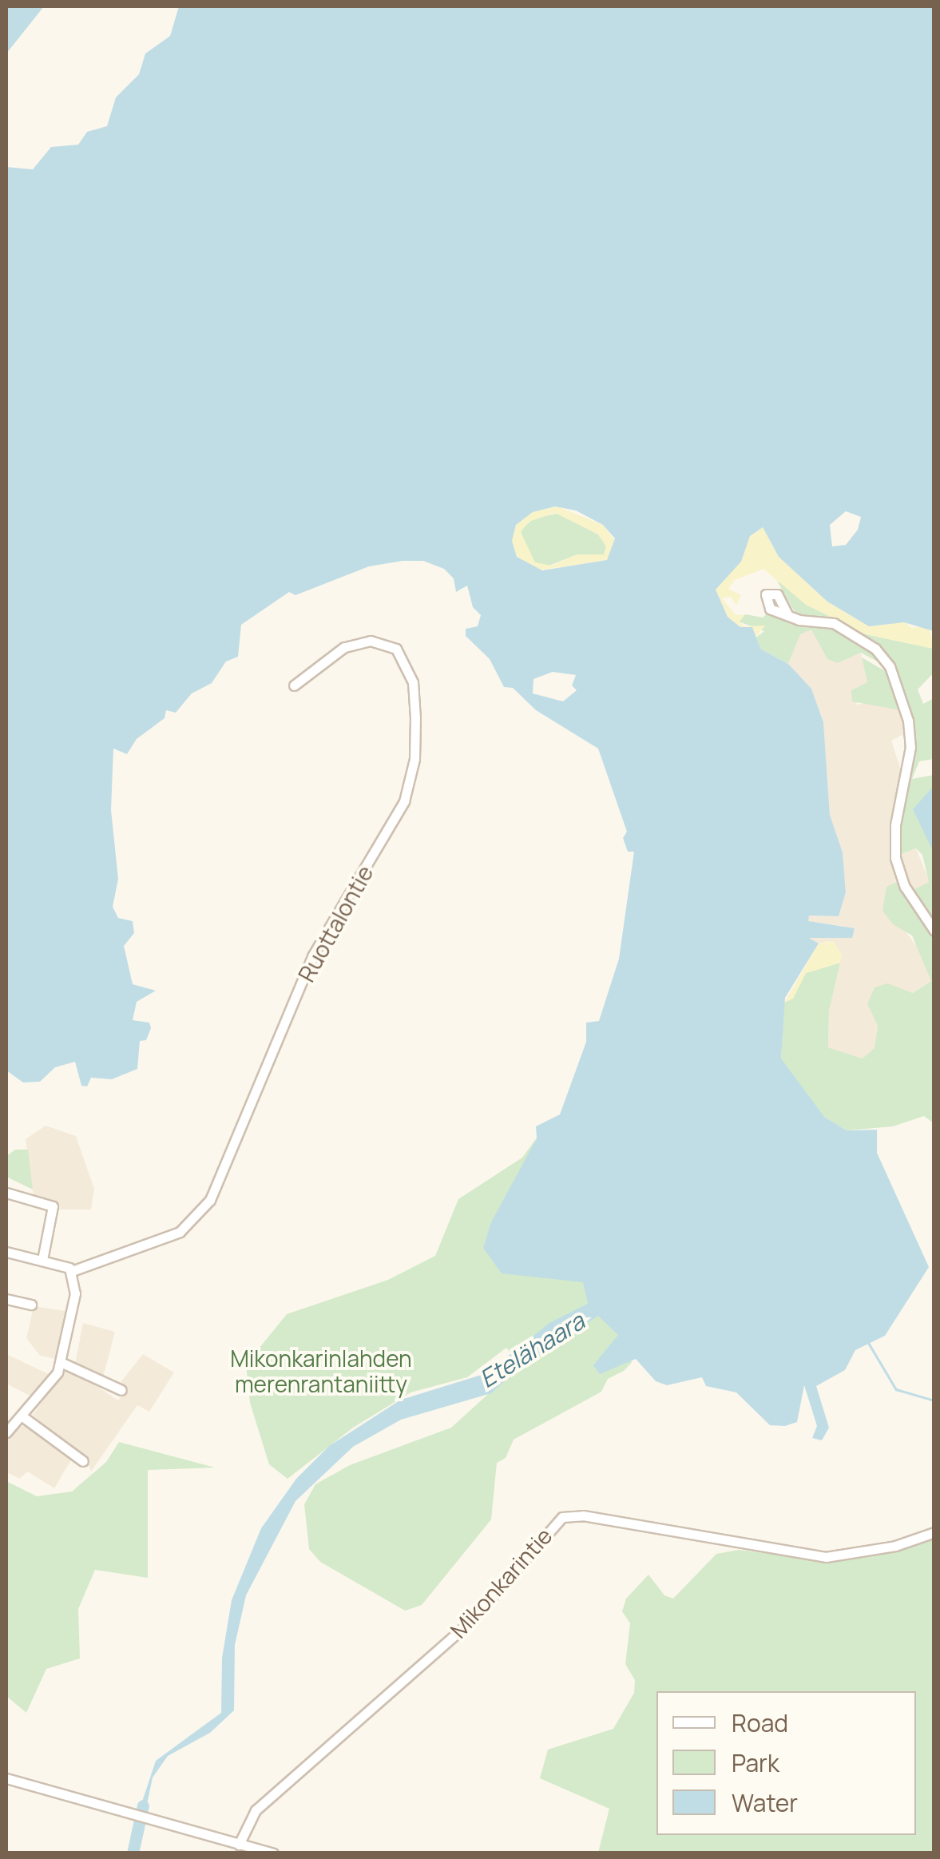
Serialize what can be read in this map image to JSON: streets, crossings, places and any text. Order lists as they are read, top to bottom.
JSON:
{
  "streets": {
    "street": ["Ruottalontie", "Mikonkarintie"]
  },
  "water": ["Etelähaara"],
  "parks": ["Mikonkarinlahden merenrantaniitty"],
  "legend": ["Road", "Park", "Water"]
}
